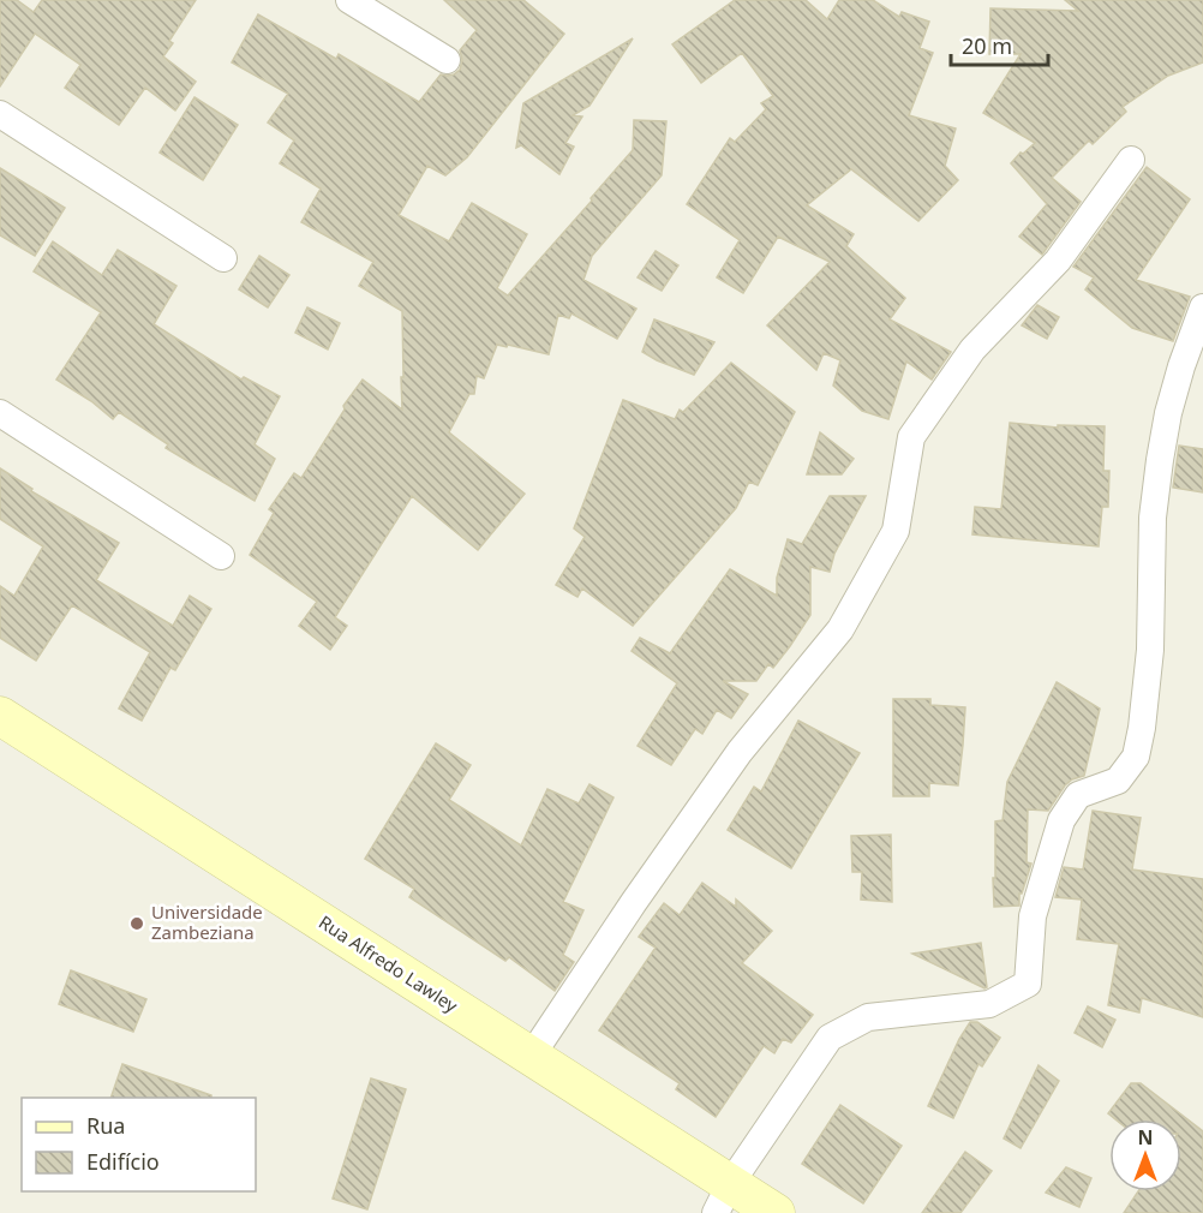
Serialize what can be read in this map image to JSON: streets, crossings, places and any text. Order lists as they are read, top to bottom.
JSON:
{
  "streets": {
    "street": ["Rua Alfredo Lawley"]
  },
  "places": ["Universidade Zambeziana"],
  "legend": ["Rua", "Edifício"],
  "scale_bar": "20 m",
  "north": "top"
}
